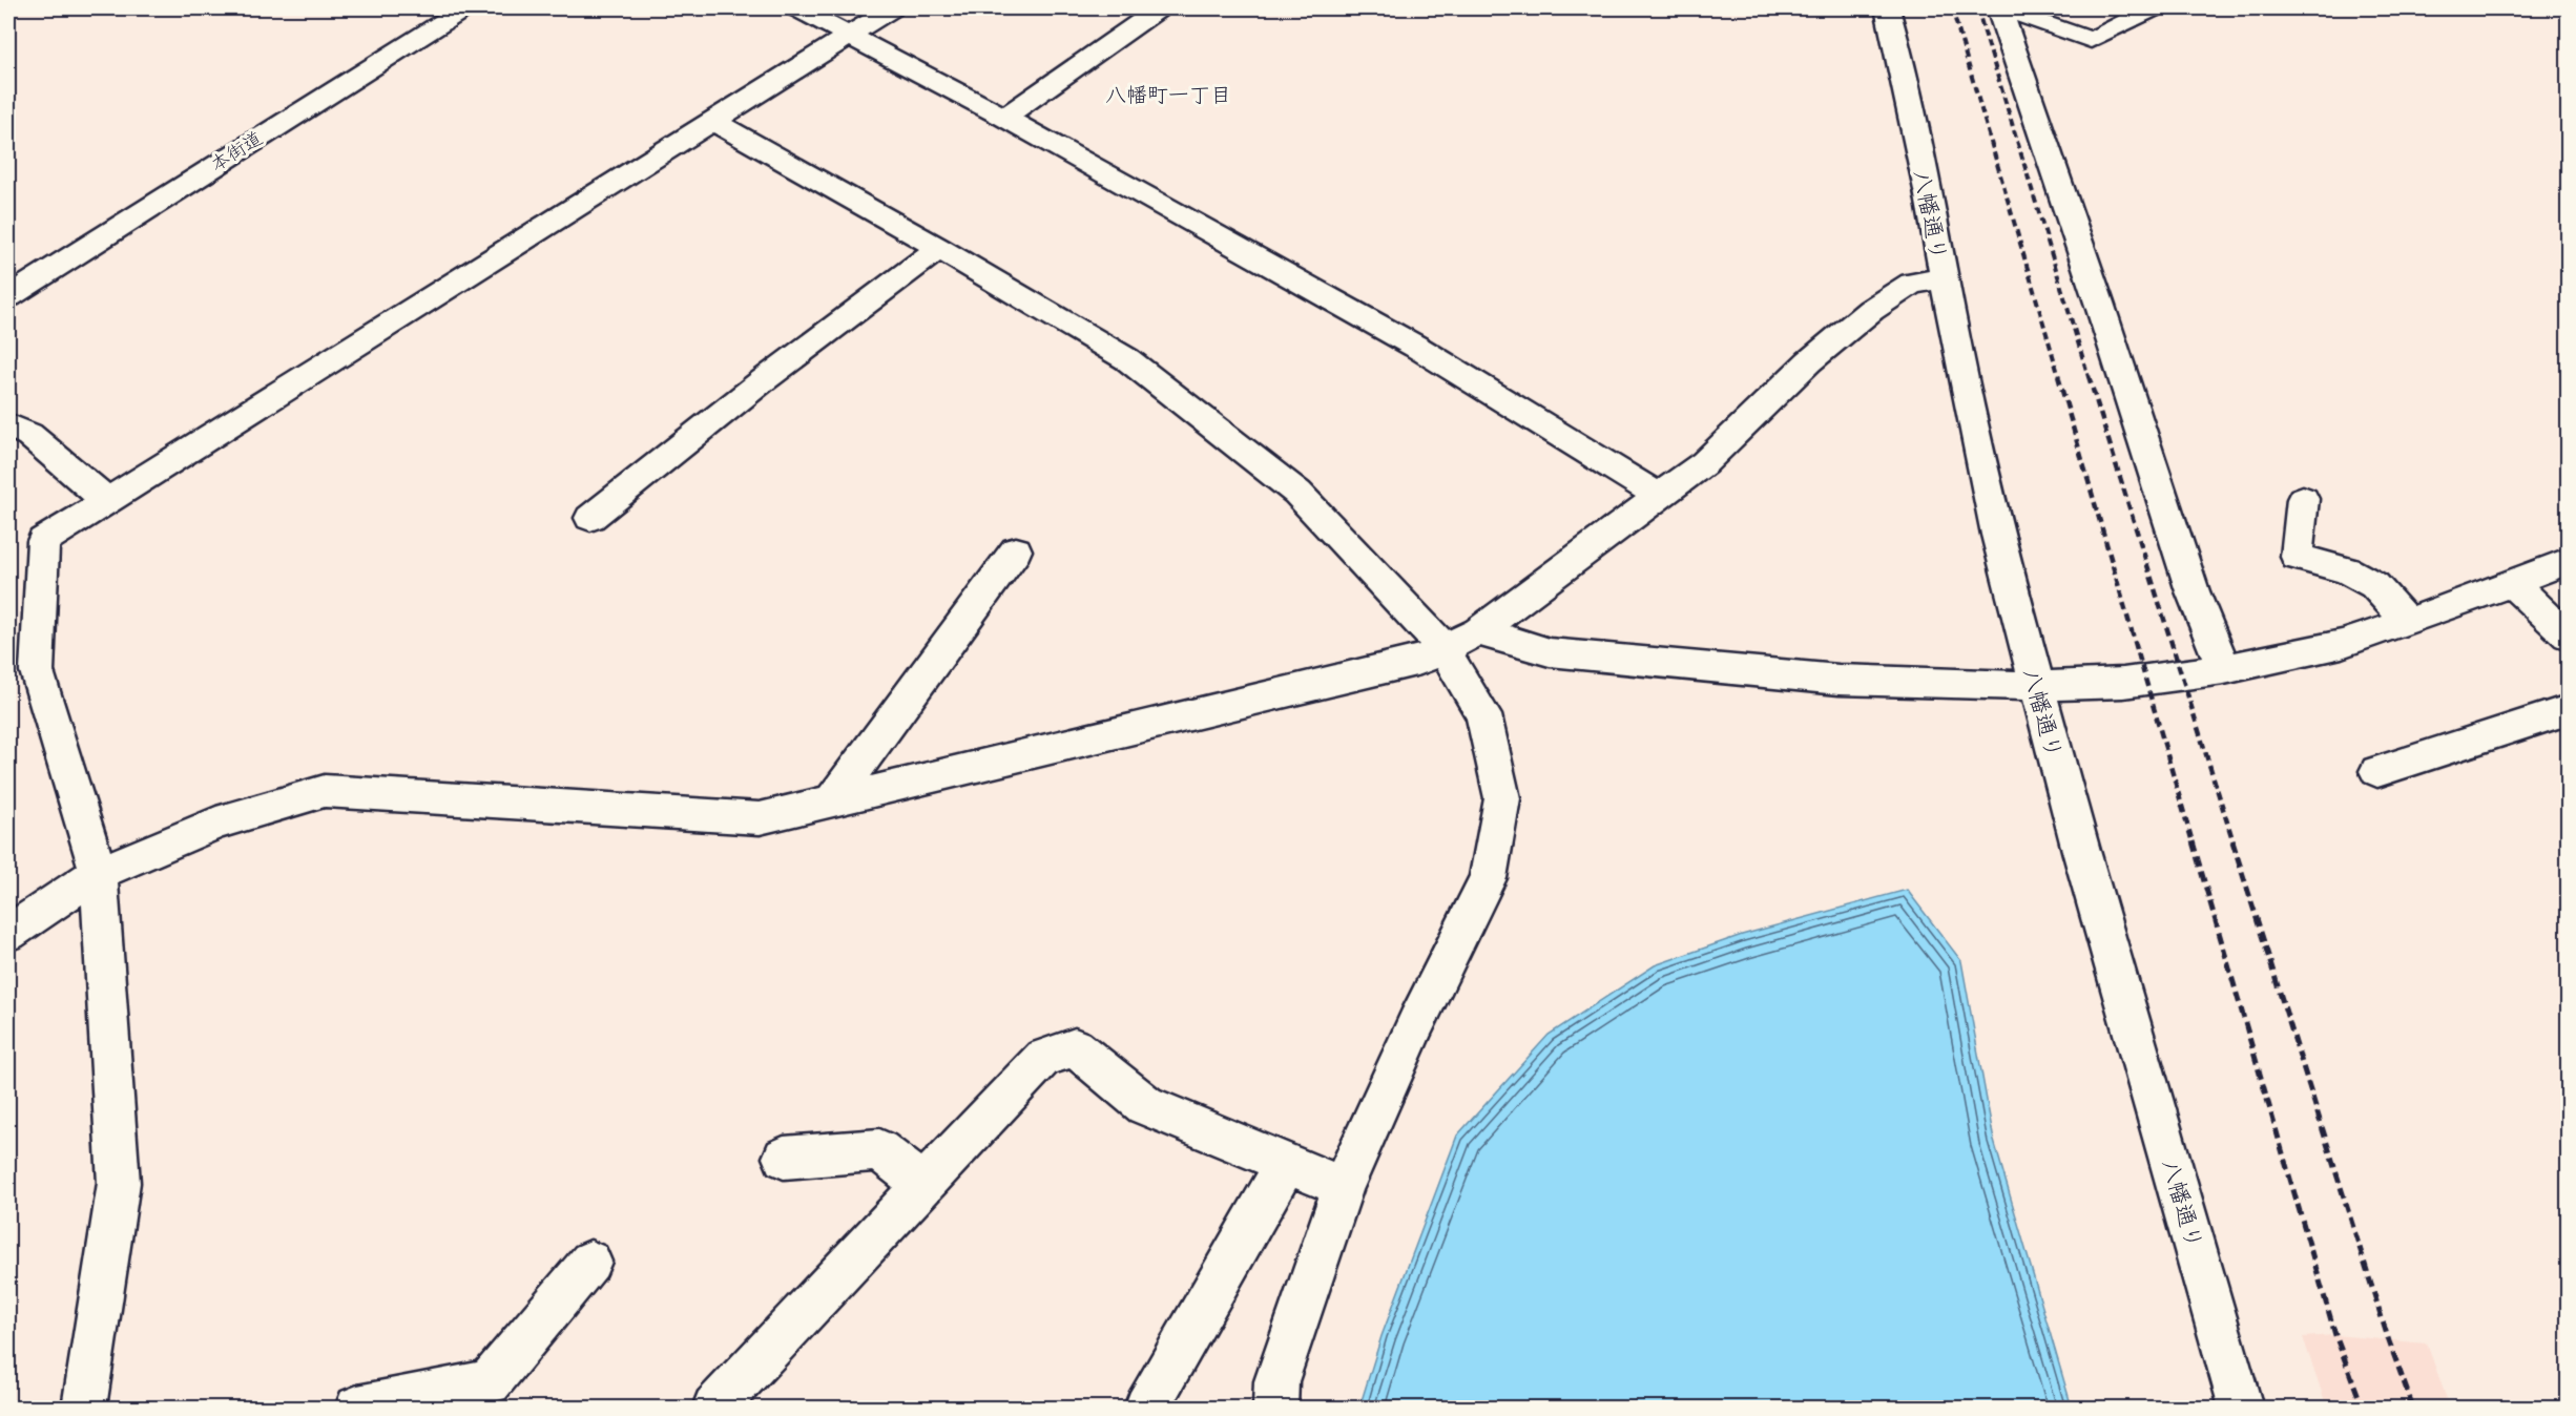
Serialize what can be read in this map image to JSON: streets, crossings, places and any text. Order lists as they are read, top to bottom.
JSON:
{
  "streets": {
    "street": ["本街道", "八幡通り"]
  },
  "districts": ["八幡町一丁目"]
}
